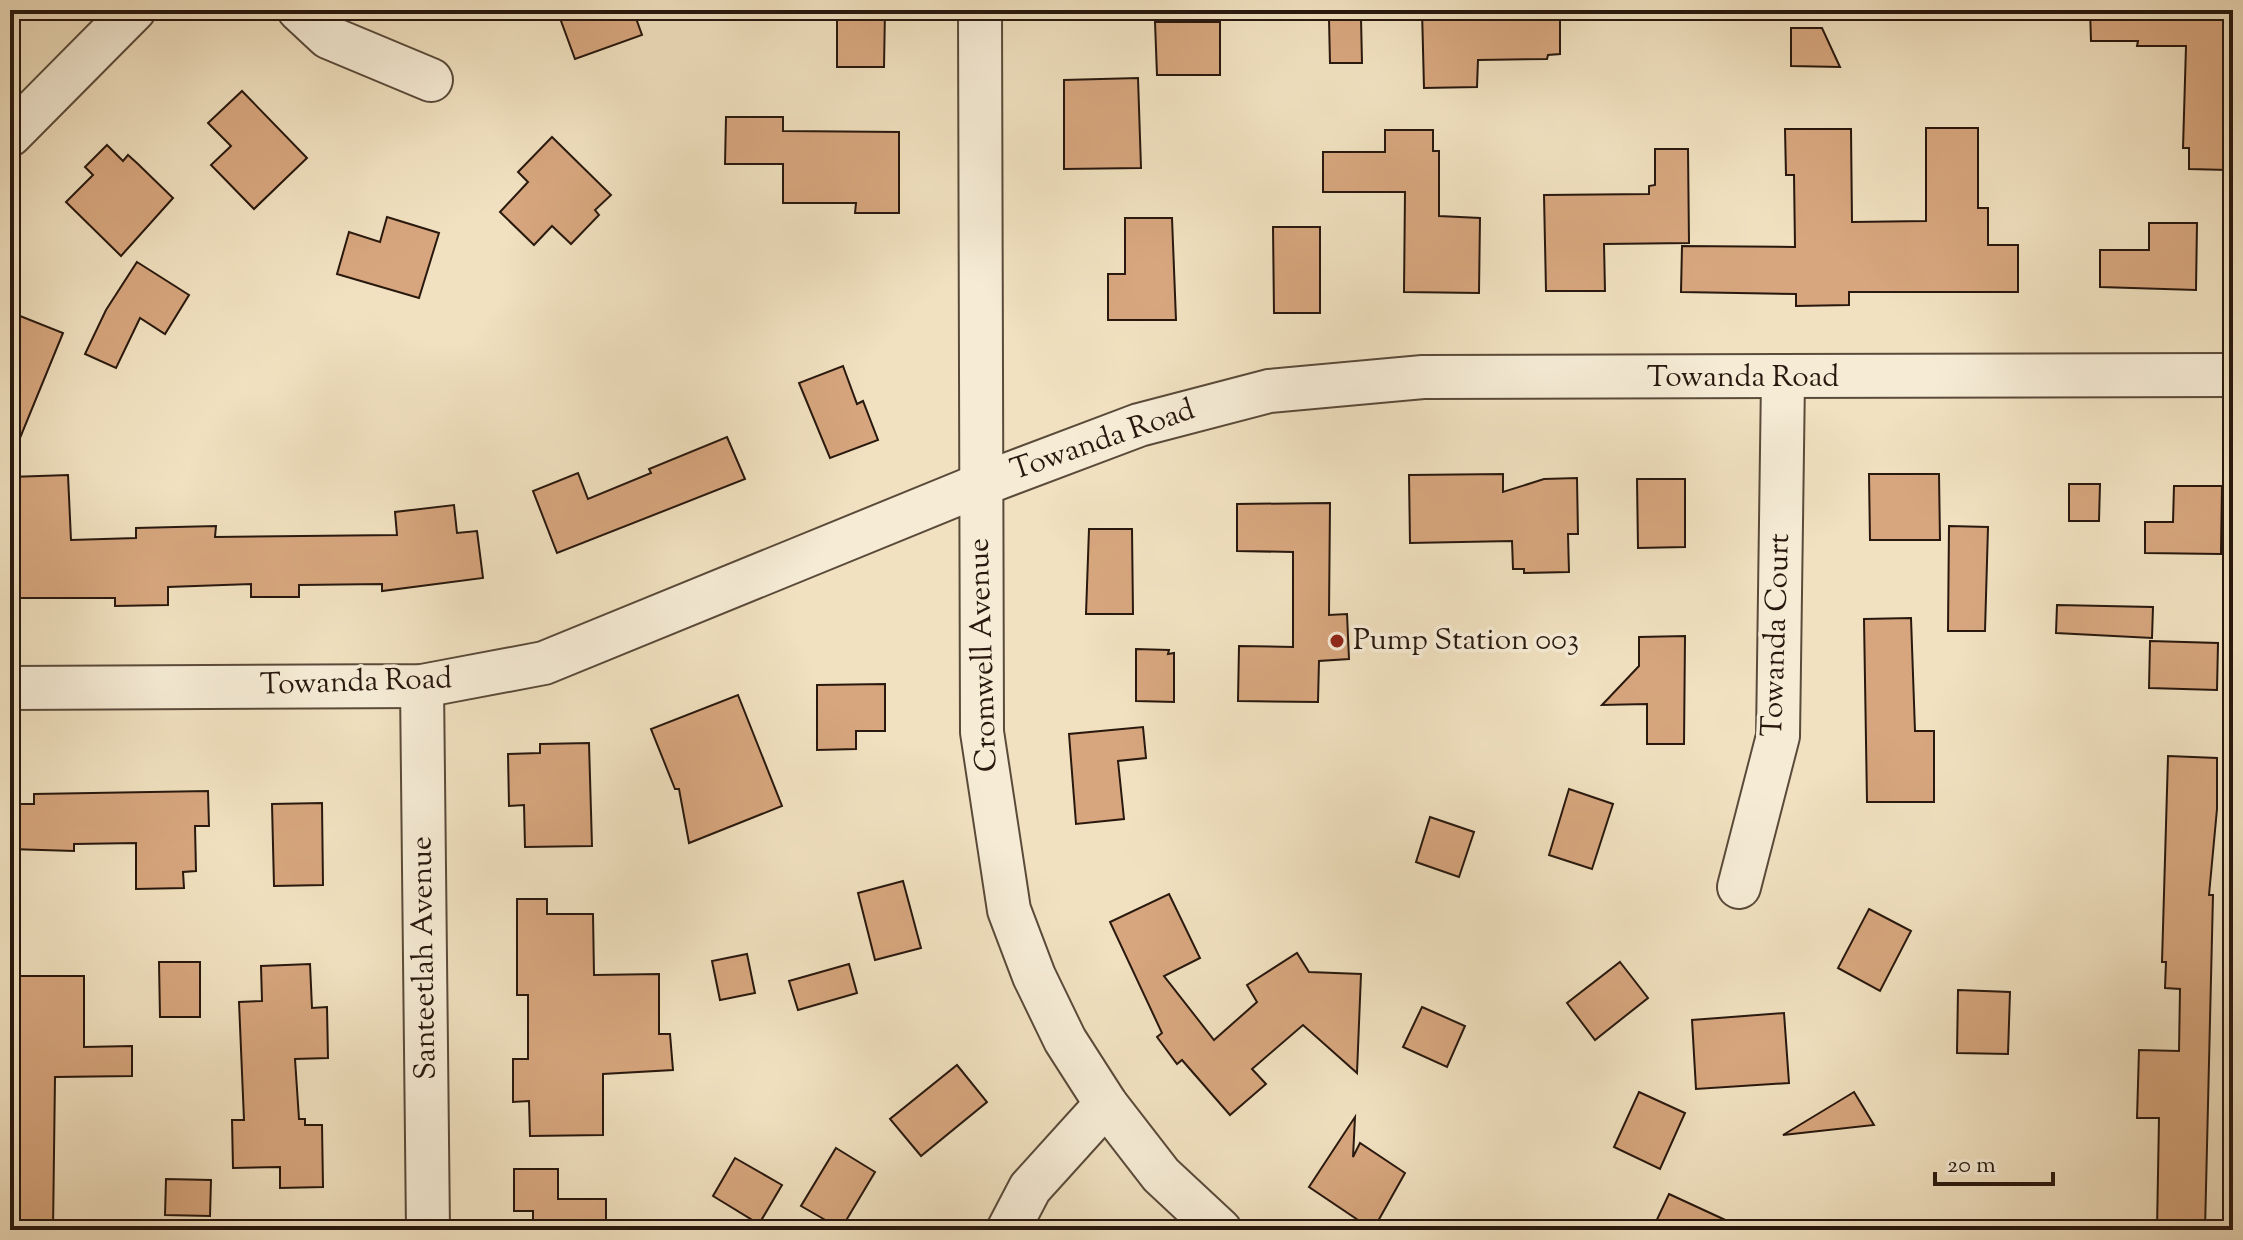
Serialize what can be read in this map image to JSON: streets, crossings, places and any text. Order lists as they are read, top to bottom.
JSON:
{
  "streets": {
    "street": [
      "Towanda Road",
      "Towanda Court",
      "Cromwell Avenue",
      "Santeetlah Avenue"
    ]
  },
  "crossings": [
    ["Towanda Road", "Towanda Court"],
    ["Towanda Road", "Cromwell Avenue"],
    ["Towanda Road", "Santeetlah Avenue"]
  ],
  "places": ["Pump Station 003"],
  "scale_bar": "20 m"
}
